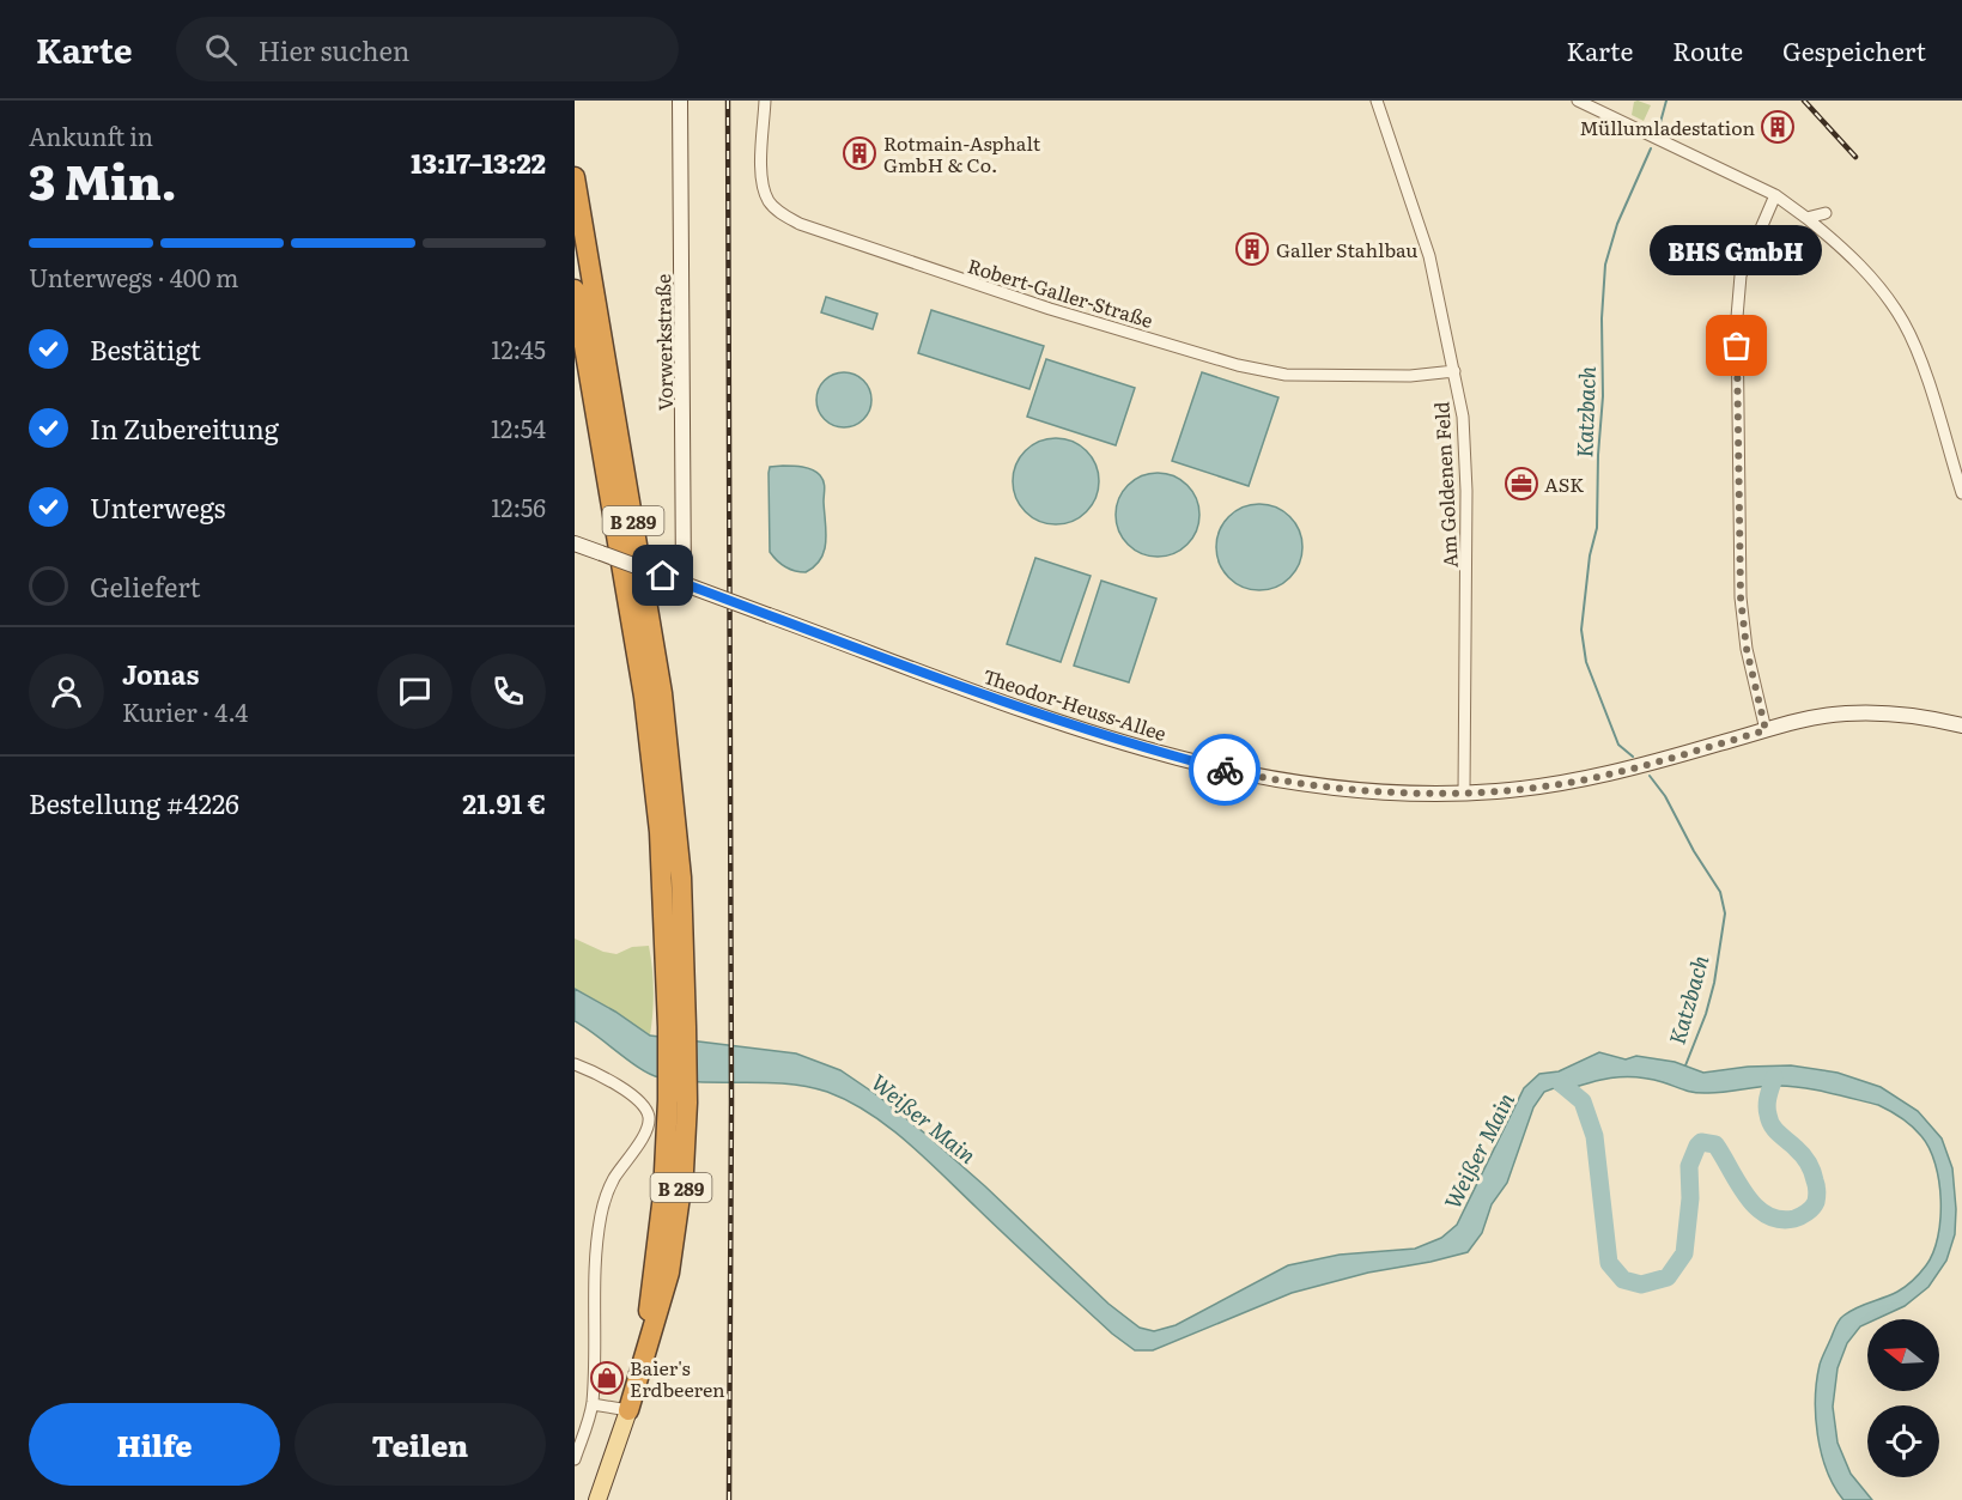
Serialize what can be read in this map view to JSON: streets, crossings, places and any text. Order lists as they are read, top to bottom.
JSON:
{
  "streets": {
    "highway": ["B 289"],
    "main road": ["Vorwerkstraße", "Theodor-Heuss-Allee"],
    "street": ["Robert-Galler-Straße", "Am Goldenen Feld"]
  },
  "crossings": [
    ["Robert-Galler-Straße", "Am Goldenen Feld"],
    ["Vorwerkstraße", "Theodor-Heuss-Allee"],
    ["Am Goldenen Feld", "Theodor-Heuss-Allee"]
  ],
  "water": ["Katzbach", "Weißer Main"],
  "places": {
    "building": ["Müllumladestation", "Rotmain-Asphalt GmbH & Co.", "Galler Stahlbau"],
    "other": ["BHS GmbH"],
    "office": ["ASK"],
    "shop": ["Baier's Erdbeeren"]
  },
  "north": "left",
  "page": {
    "header": "Karte",
    "search": "Hier suchen",
    "nav": ["Karte", "Route", "Gespeichert"],
    "heading": ["3 Min.", "Ankunft in", "13:17–13:22"],
    "panel": [
      "Jonas",
      "Kurier · 4.4",
      "Bestellung #4226",
      "21.91 €"
    ],
    "bar": "Unterwegs · 400 m",
    "bubble": "BHS GmbH",
    "list": [
      ["Bestätigt", "12:45"],
      ["In Zubereitung", "12:54"],
      ["Unterwegs", "12:56"],
      "Geliefert"
    ],
    "buttons": ["Hilfe", "Teilen"]
  }
}
